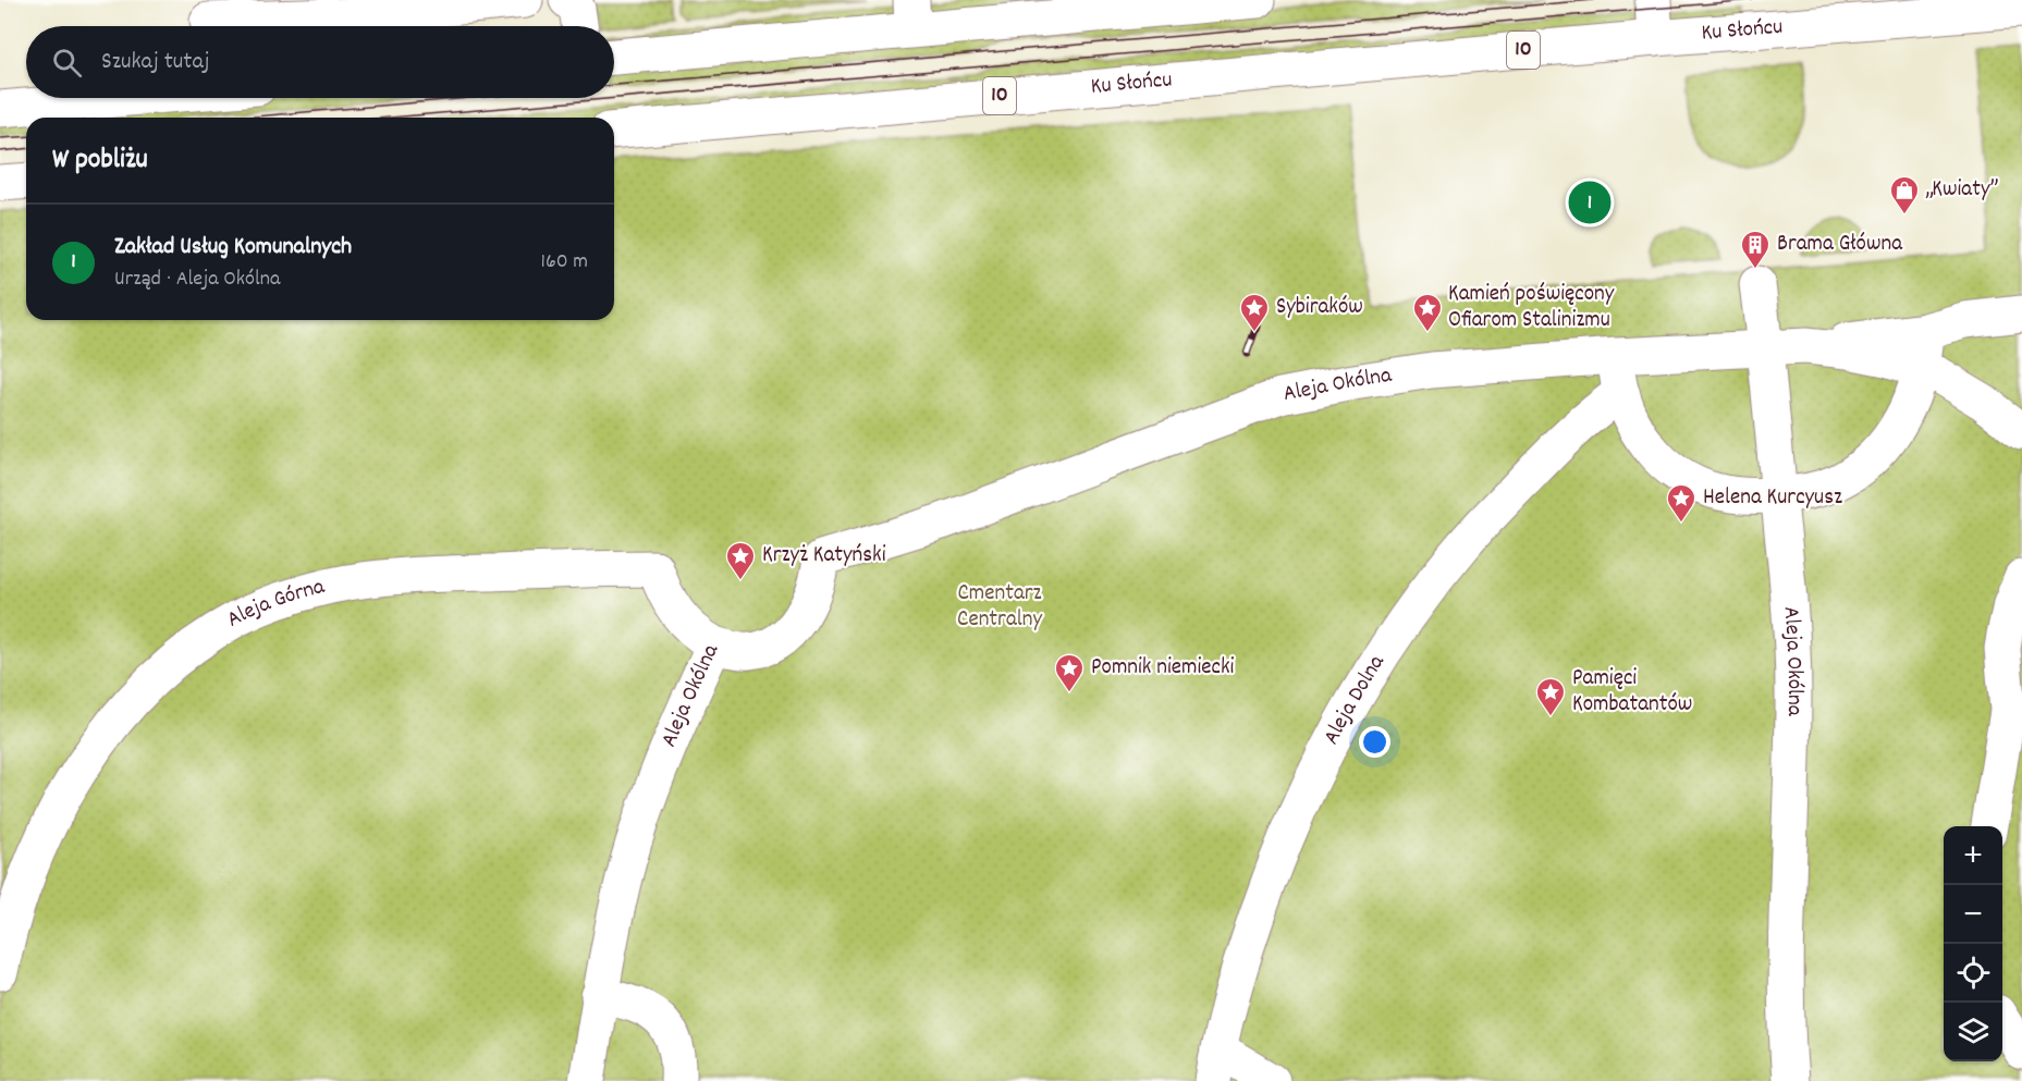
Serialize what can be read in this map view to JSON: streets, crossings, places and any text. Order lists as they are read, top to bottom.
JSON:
{
  "streets": {
    "street": [
      "Ku Słońcu",
      "10",
      "Aleja Okólna",
      "Aleja Górna",
      "Aleja Dolna"
    ]
  },
  "crossings": [
    ["Aleja Okólna", "Aleja Górna"]
  ],
  "parks": ["Cmentarz Centralny"],
  "places": {
    "shop": ["„Kwiaty”"],
    "building": ["Brama Główna"],
    "place": [
      "Sybiraków",
      "Kamień poświęcony Ofiarom Stalinizmu",
      "Helena Kurcyusz",
      "Krzyż Katyński",
      "Pomnik niemiecki",
      "Pamięci Kombatantów"
    ]
  },
  "page": {
    "search": "Szukaj tutaj",
    "heading": "W pobliżu",
    "pins": "1",
    "list": [
      {
        "mark": "1",
        "name": "Zakład Usług Komunalnych",
        "note": "Urząd · Aleja Okólna",
        "value": "160 m"
      }
    ],
    "map_buttons": ["+", "−"]
  }
}
